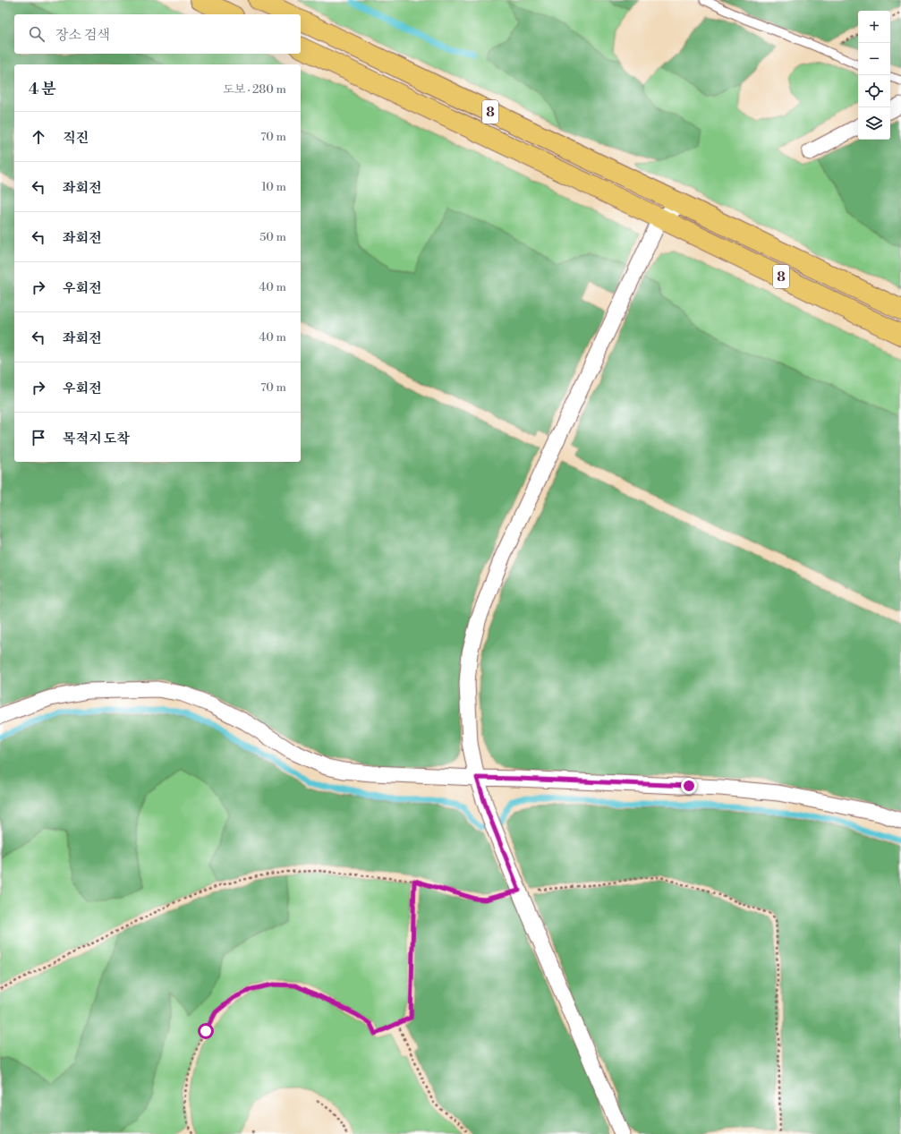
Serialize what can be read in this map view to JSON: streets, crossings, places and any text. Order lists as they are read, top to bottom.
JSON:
{
  "streets": {
    "highway": ["8"]
  },
  "page": {
    "map_buttons": ["+", "−"],
    "search": "장소 검색",
    "heading": ["4 분", "도보 · 280 m"],
    "list": [
      ["직진", "70 m"],
      ["좌회전", "10 m"],
      ["좌회전", "50 m"],
      ["우회전", "40 m"],
      ["좌회전", "40 m"],
      ["우회전", "70 m"],
      "목적지 도착"
    ]
  }
}
